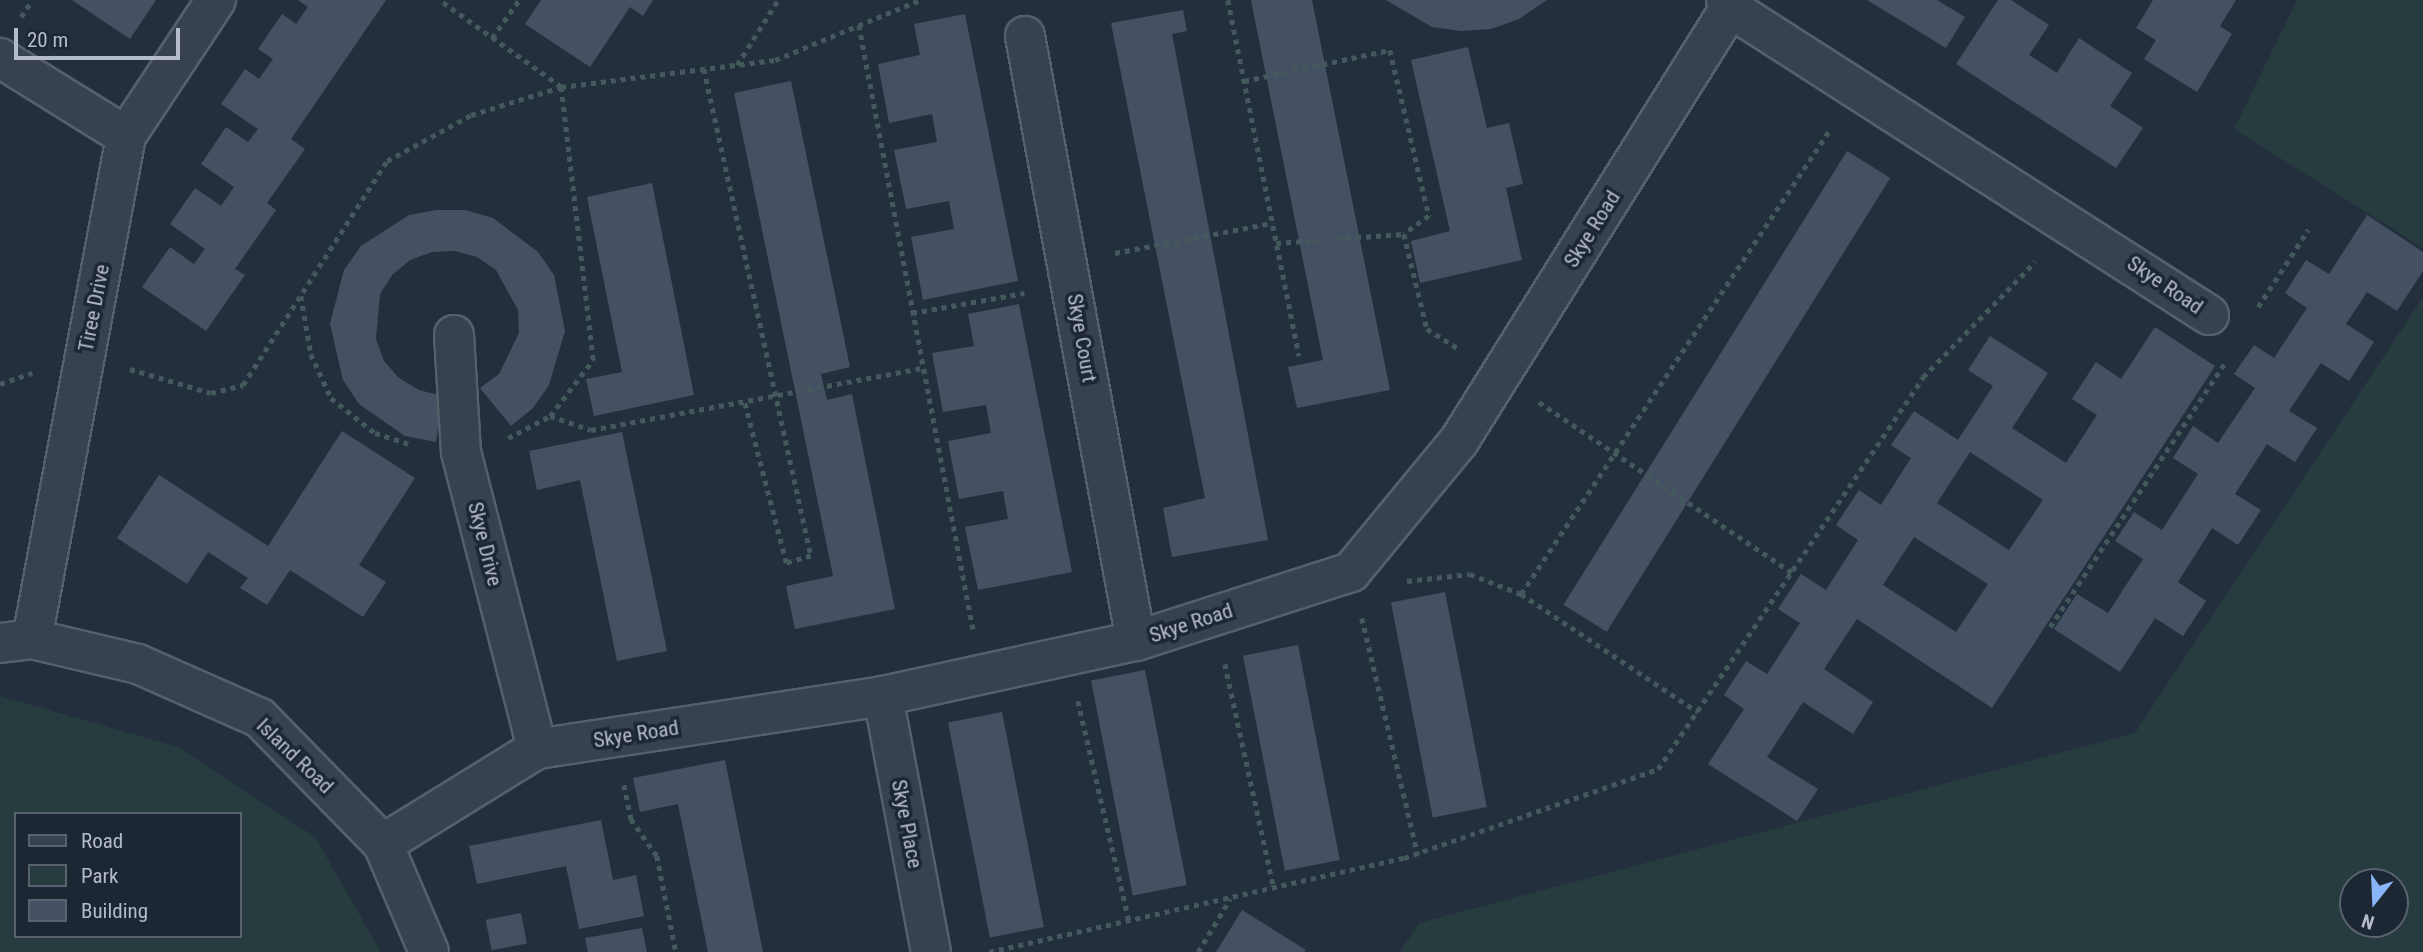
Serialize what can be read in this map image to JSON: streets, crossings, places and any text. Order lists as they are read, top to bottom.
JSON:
{
  "streets": {
    "street": [
      "Skye Road",
      "Tiree Drive",
      "Skye Court",
      "Skye Drive",
      "Island Road",
      "Skye Place"
    ]
  },
  "crossings": [
    ["Skye Road", "Skye Court"],
    ["Skye Road", "Skye Drive"],
    ["Skye Road", "Island Road"],
    ["Skye Road", "Skye Place"],
    ["Tiree Drive", "Island Road"]
  ],
  "legend": ["Road", "Park", "Building"],
  "scale_bar": "20 m",
  "north": "bottom"
}
